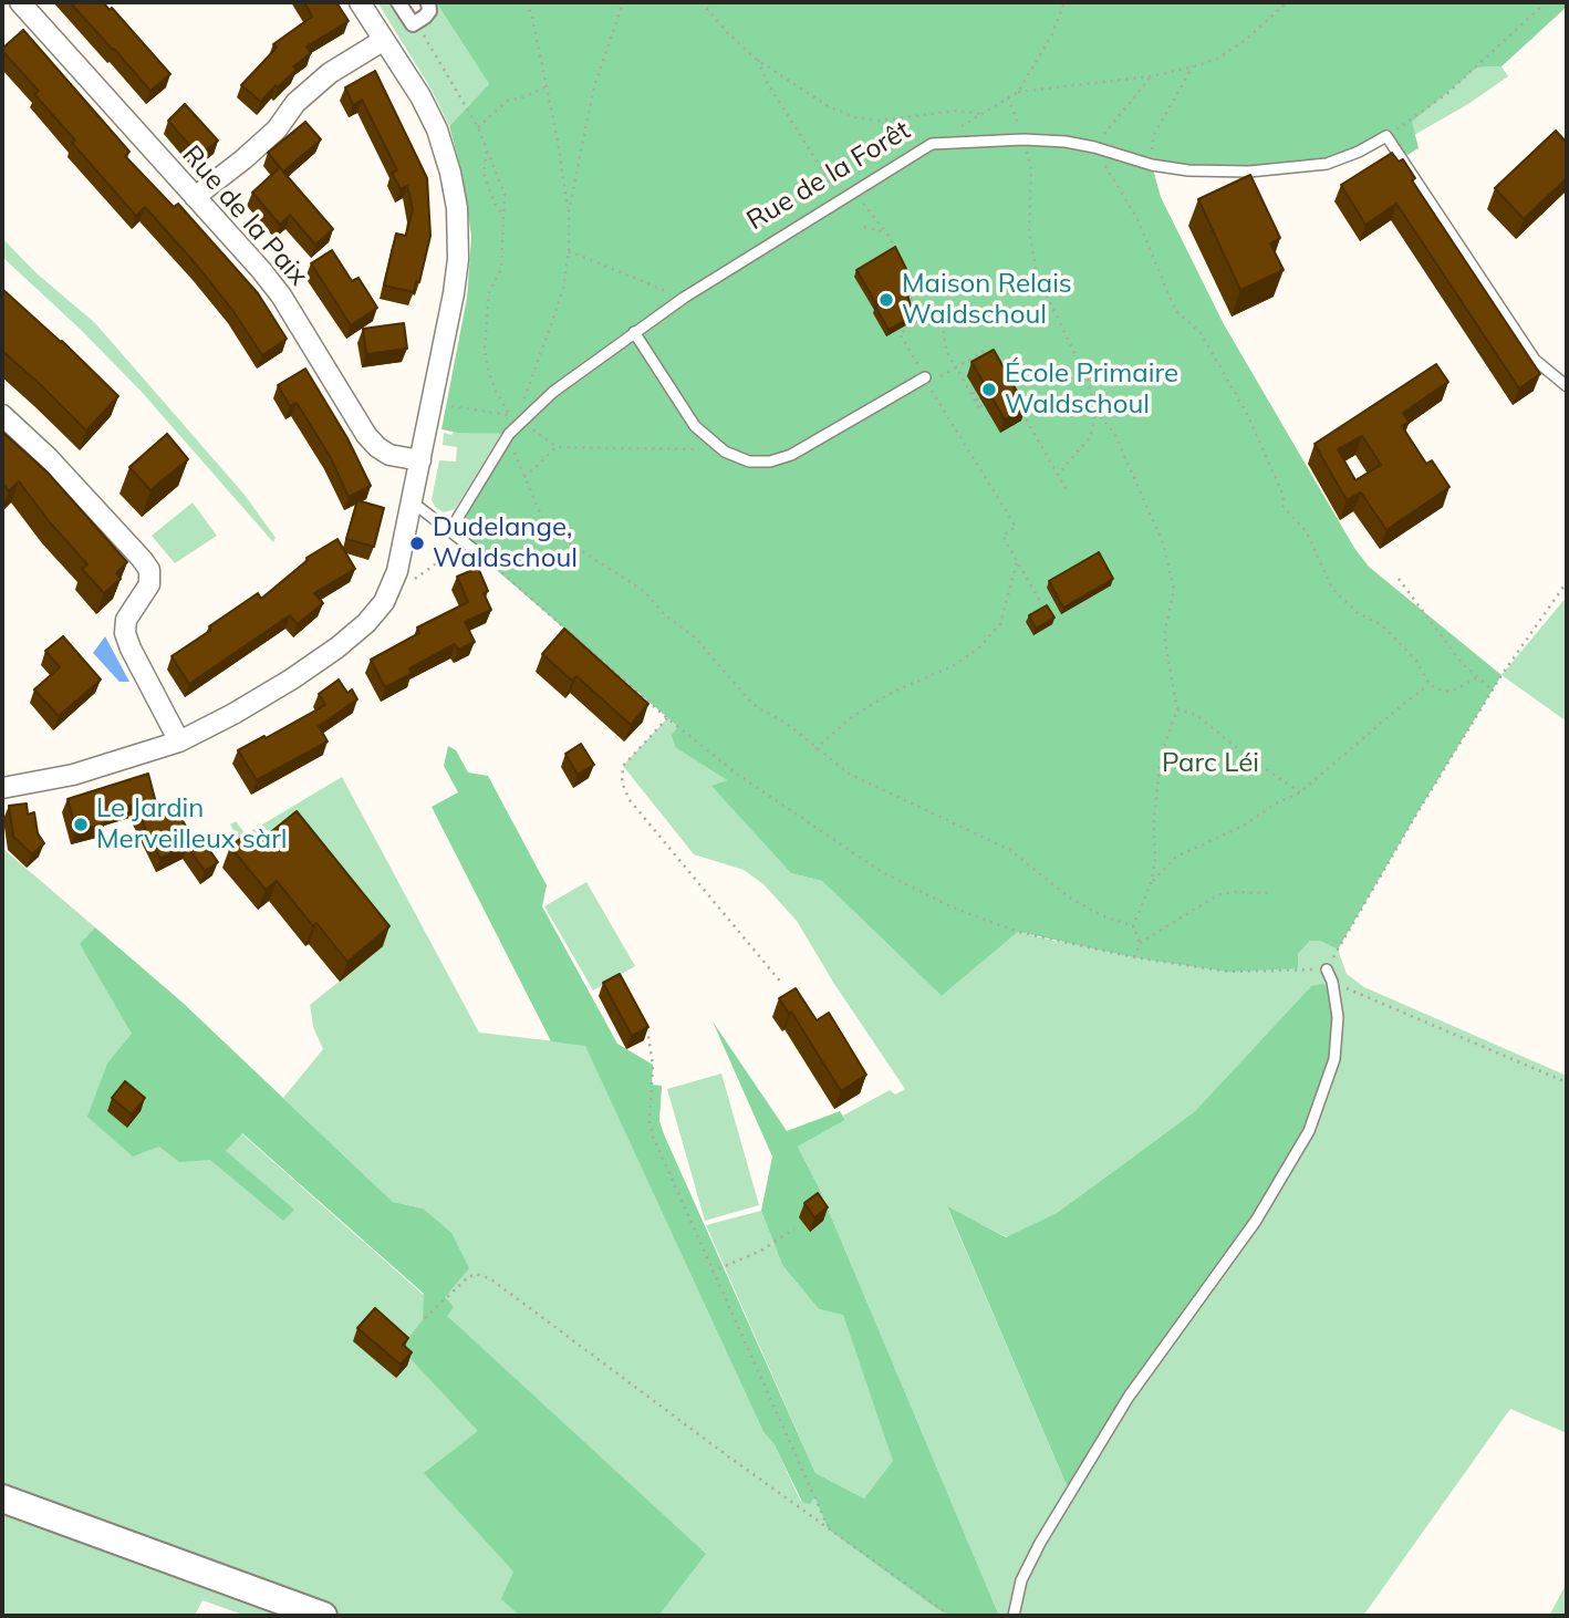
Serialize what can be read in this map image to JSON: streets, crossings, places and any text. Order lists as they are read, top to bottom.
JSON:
{
  "streets": {
    "street": ["Rue de la Paix"],
    "lane": ["Rue de la Forêt"]
  },
  "parks": ["Parc Léi"],
  "places": [
    "Maison Relais Waldschoul",
    "École Primaire Waldschoul",
    "Dudelange, Waldschoul",
    "Le Jardin Merveilleux sàrl"
  ]
}
